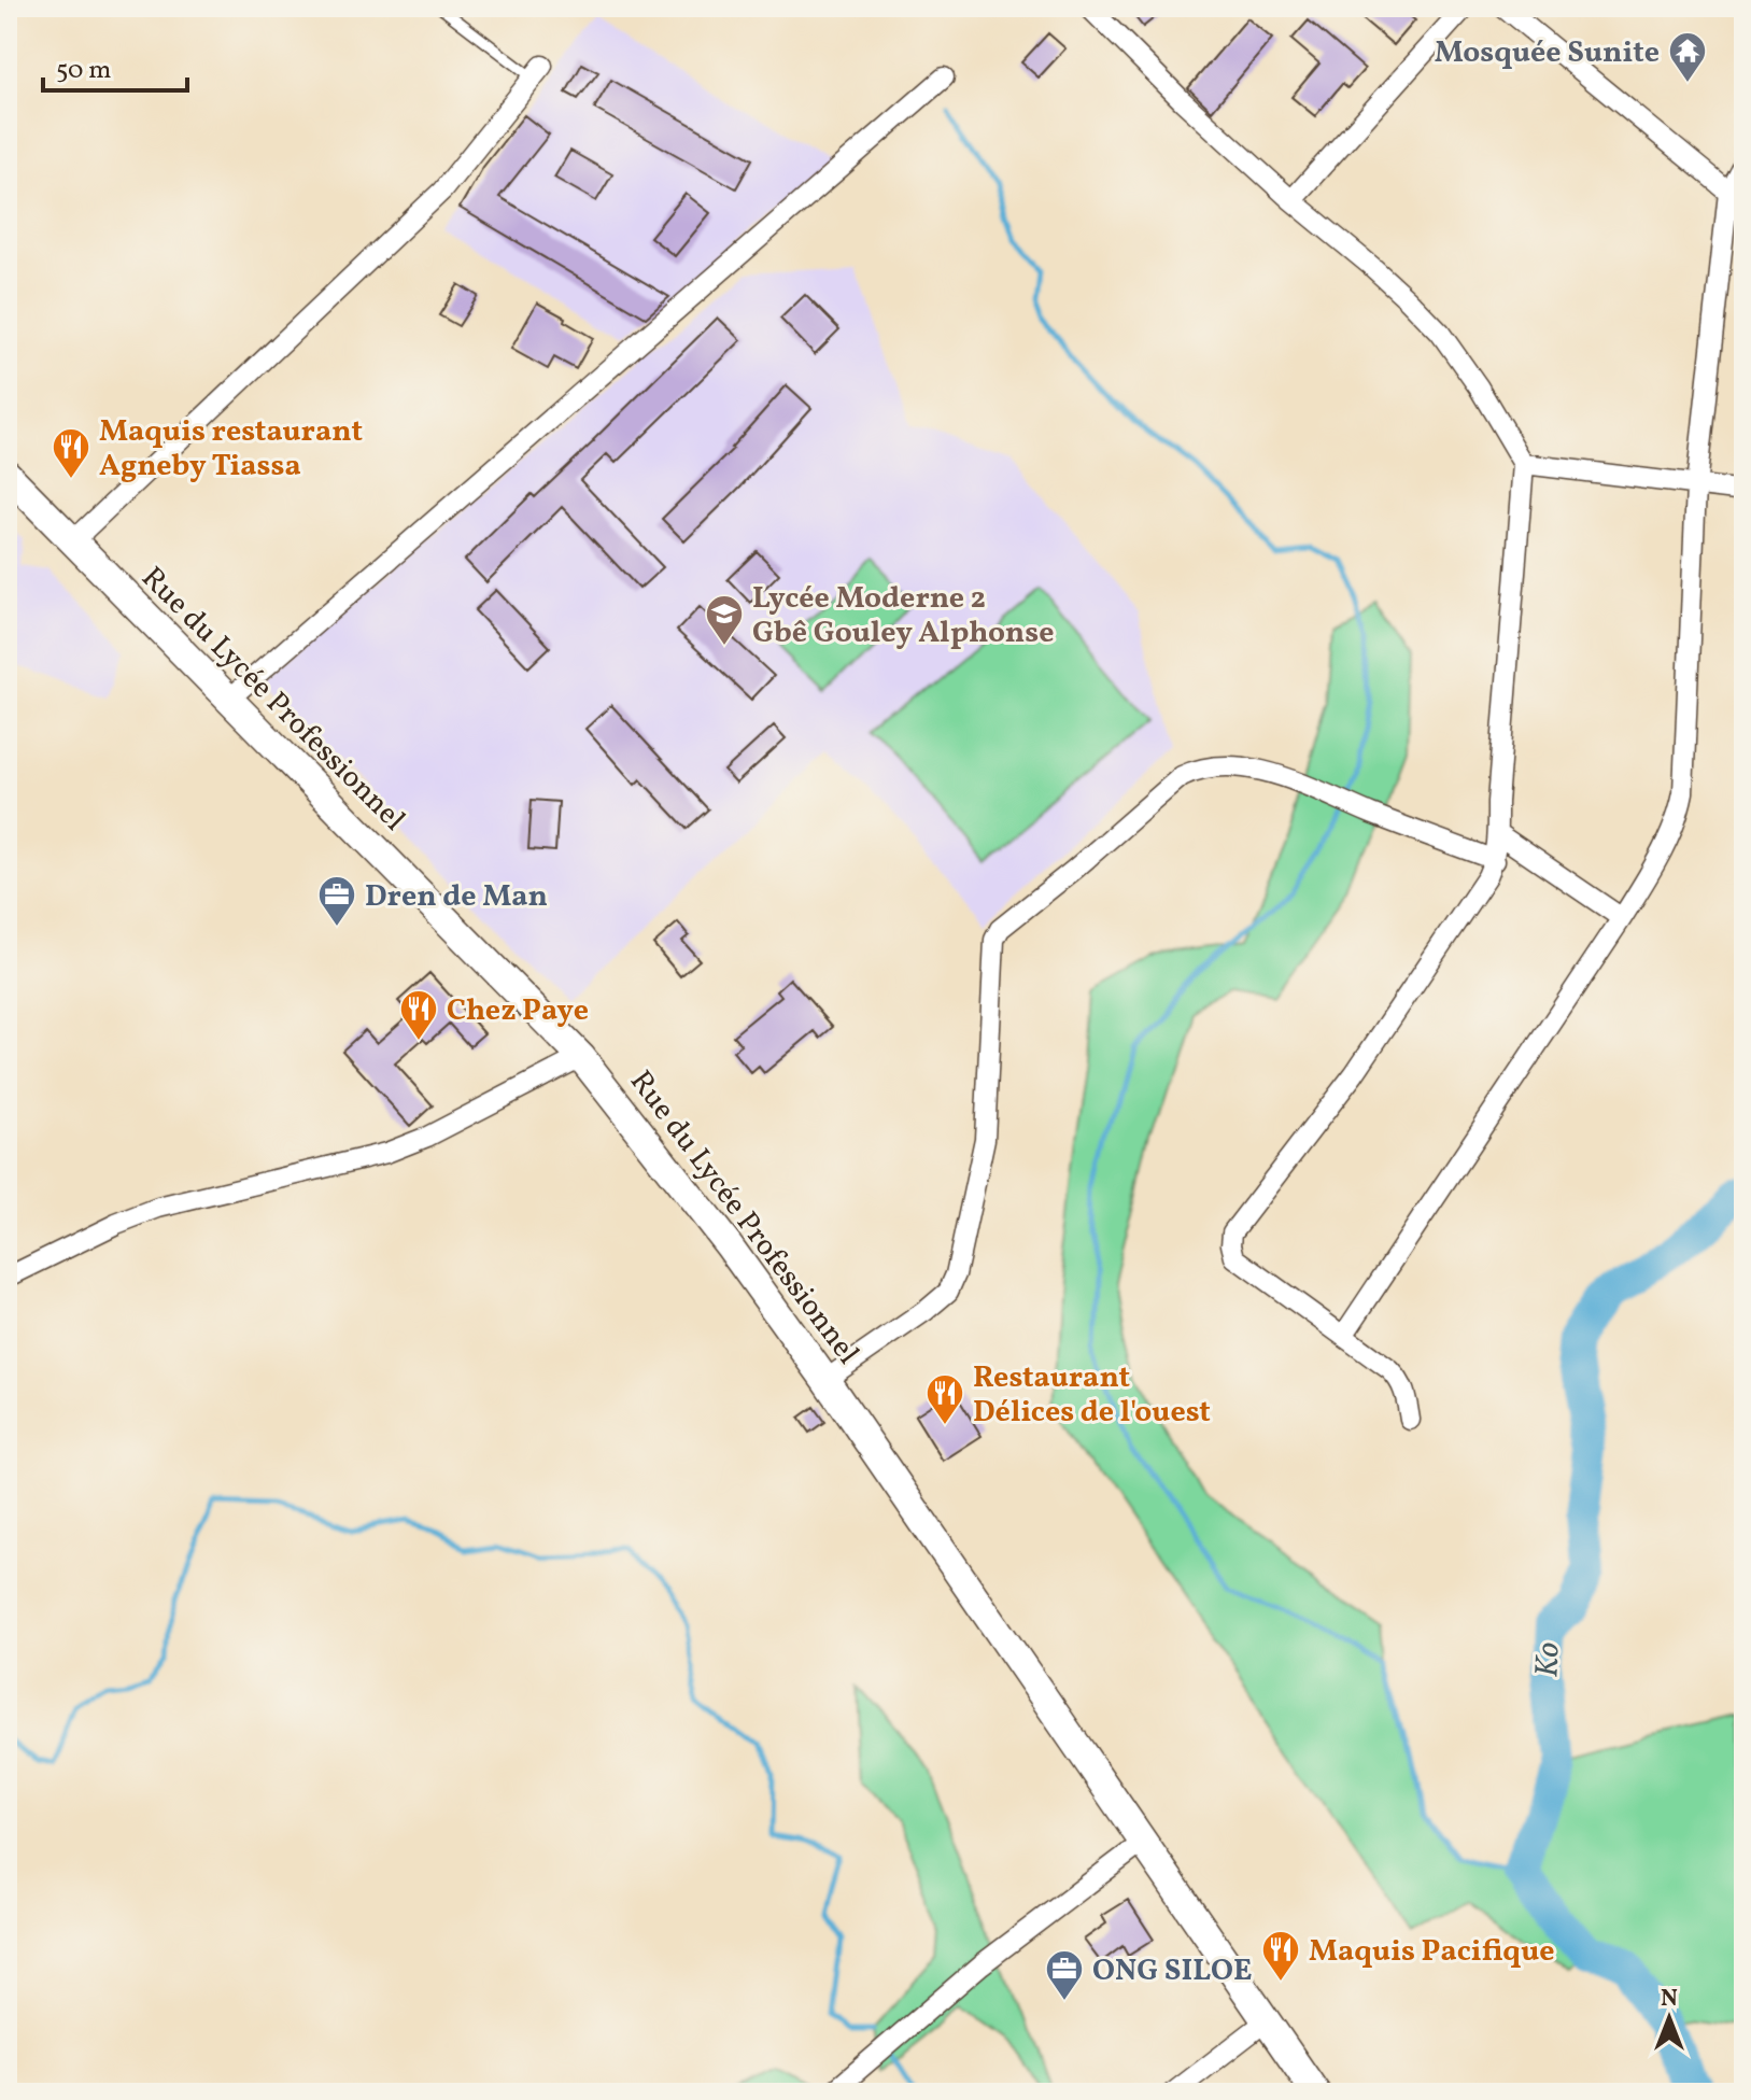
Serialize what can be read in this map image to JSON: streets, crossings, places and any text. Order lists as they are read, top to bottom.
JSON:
{
  "streets": {
    "main road": ["Rue du Lycée Professionnel"]
  },
  "water": ["Ko"],
  "places": {
    "temple": ["Mosquée Sunite"],
    "restaurant": [
      "Maquis restaurant Agneby Tiassa",
      "Chez Paye",
      "Restaurant Délices de l'ouest",
      "Maquis Pacifique"
    ],
    "school or university": ["Lycée Moderne 2 Gbê Gouley Alphonse"],
    "office": ["Dren de Man", "ONG SILOE"]
  },
  "scale_bar": "50 m",
  "north": "top"
}
